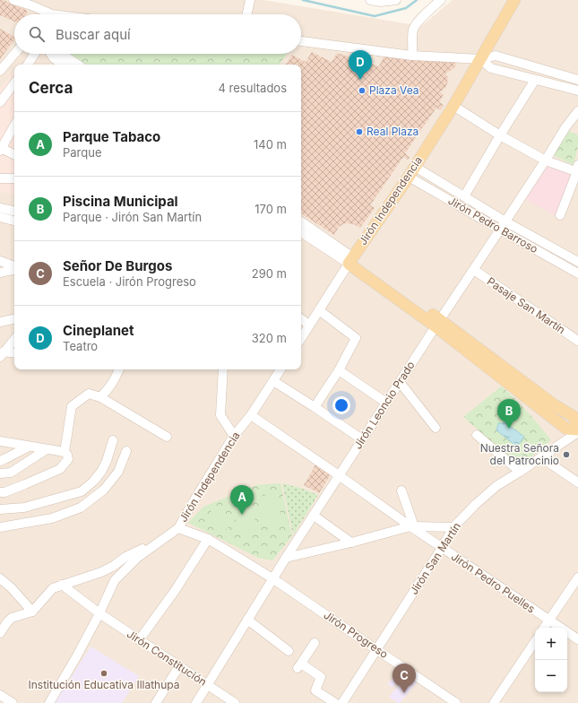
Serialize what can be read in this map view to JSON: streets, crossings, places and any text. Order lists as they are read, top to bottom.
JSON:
{
  "streets": {
    "main road": ["Jirón Independencia"],
    "street": [
      "Jirón Pedro Barroso",
      "Pasaje San Martín",
      "Jirón Leoncio Prado",
      "Jirón San Martín",
      "Jirón Pedro Puelles",
      "Jirón Progreso",
      "Jirón Constitución"
    ]
  },
  "crossings": [
    ["Jirón Independencia", "Jirón Pedro Barroso"],
    ["Jirón Independencia", "Jirón Pedro Puelles"],
    ["Jirón Independencia", "Jirón Progreso"],
    ["Jirón Independencia", "Jirón Constitución"],
    ["Jirón Pedro Barroso", "Jirón Leoncio Prado"],
    ["Pasaje San Martín", "Jirón Leoncio Prado"],
    ["Jirón Leoncio Prado", "Jirón Pedro Puelles"],
    ["Jirón Leoncio Prado", "Jirón Progreso"],
    ["Jirón Leoncio Prado", "Jirón Constitución"],
    ["Jirón San Martín", "Jirón Pedro Puelles"],
    ["Jirón San Martín", "Jirón Progreso"]
  ],
  "places": [
    "Plaza Vea",
    "Real Plaza",
    "Nuestra Señora del Patrocinio",
    "Institución Educativa Illathupa"
  ],
  "page": {
    "search": "Buscar aquí",
    "pins": [
      "D",
      "B",
      "A",
      "C"
    ],
    "heading": ["Cerca", "4 resultados"],
    "list": [
      {
        "mark": "A",
        "name": "Parque Tabaco",
        "note": "Parque",
        "value": "140 m"
      },
      {
        "mark": "B",
        "name": "Piscina Municipal",
        "note": "Parque · Jirón San Martín",
        "value": "170 m"
      },
      {
        "mark": "C",
        "name": "Señor De Burgos",
        "note": "Escuela · Jirón Progreso",
        "value": "290 m"
      },
      {
        "mark": "D",
        "name": "Cineplanet",
        "note": "Teatro",
        "value": "320 m"
      }
    ],
    "map_buttons": ["+", "−"]
  }
}
